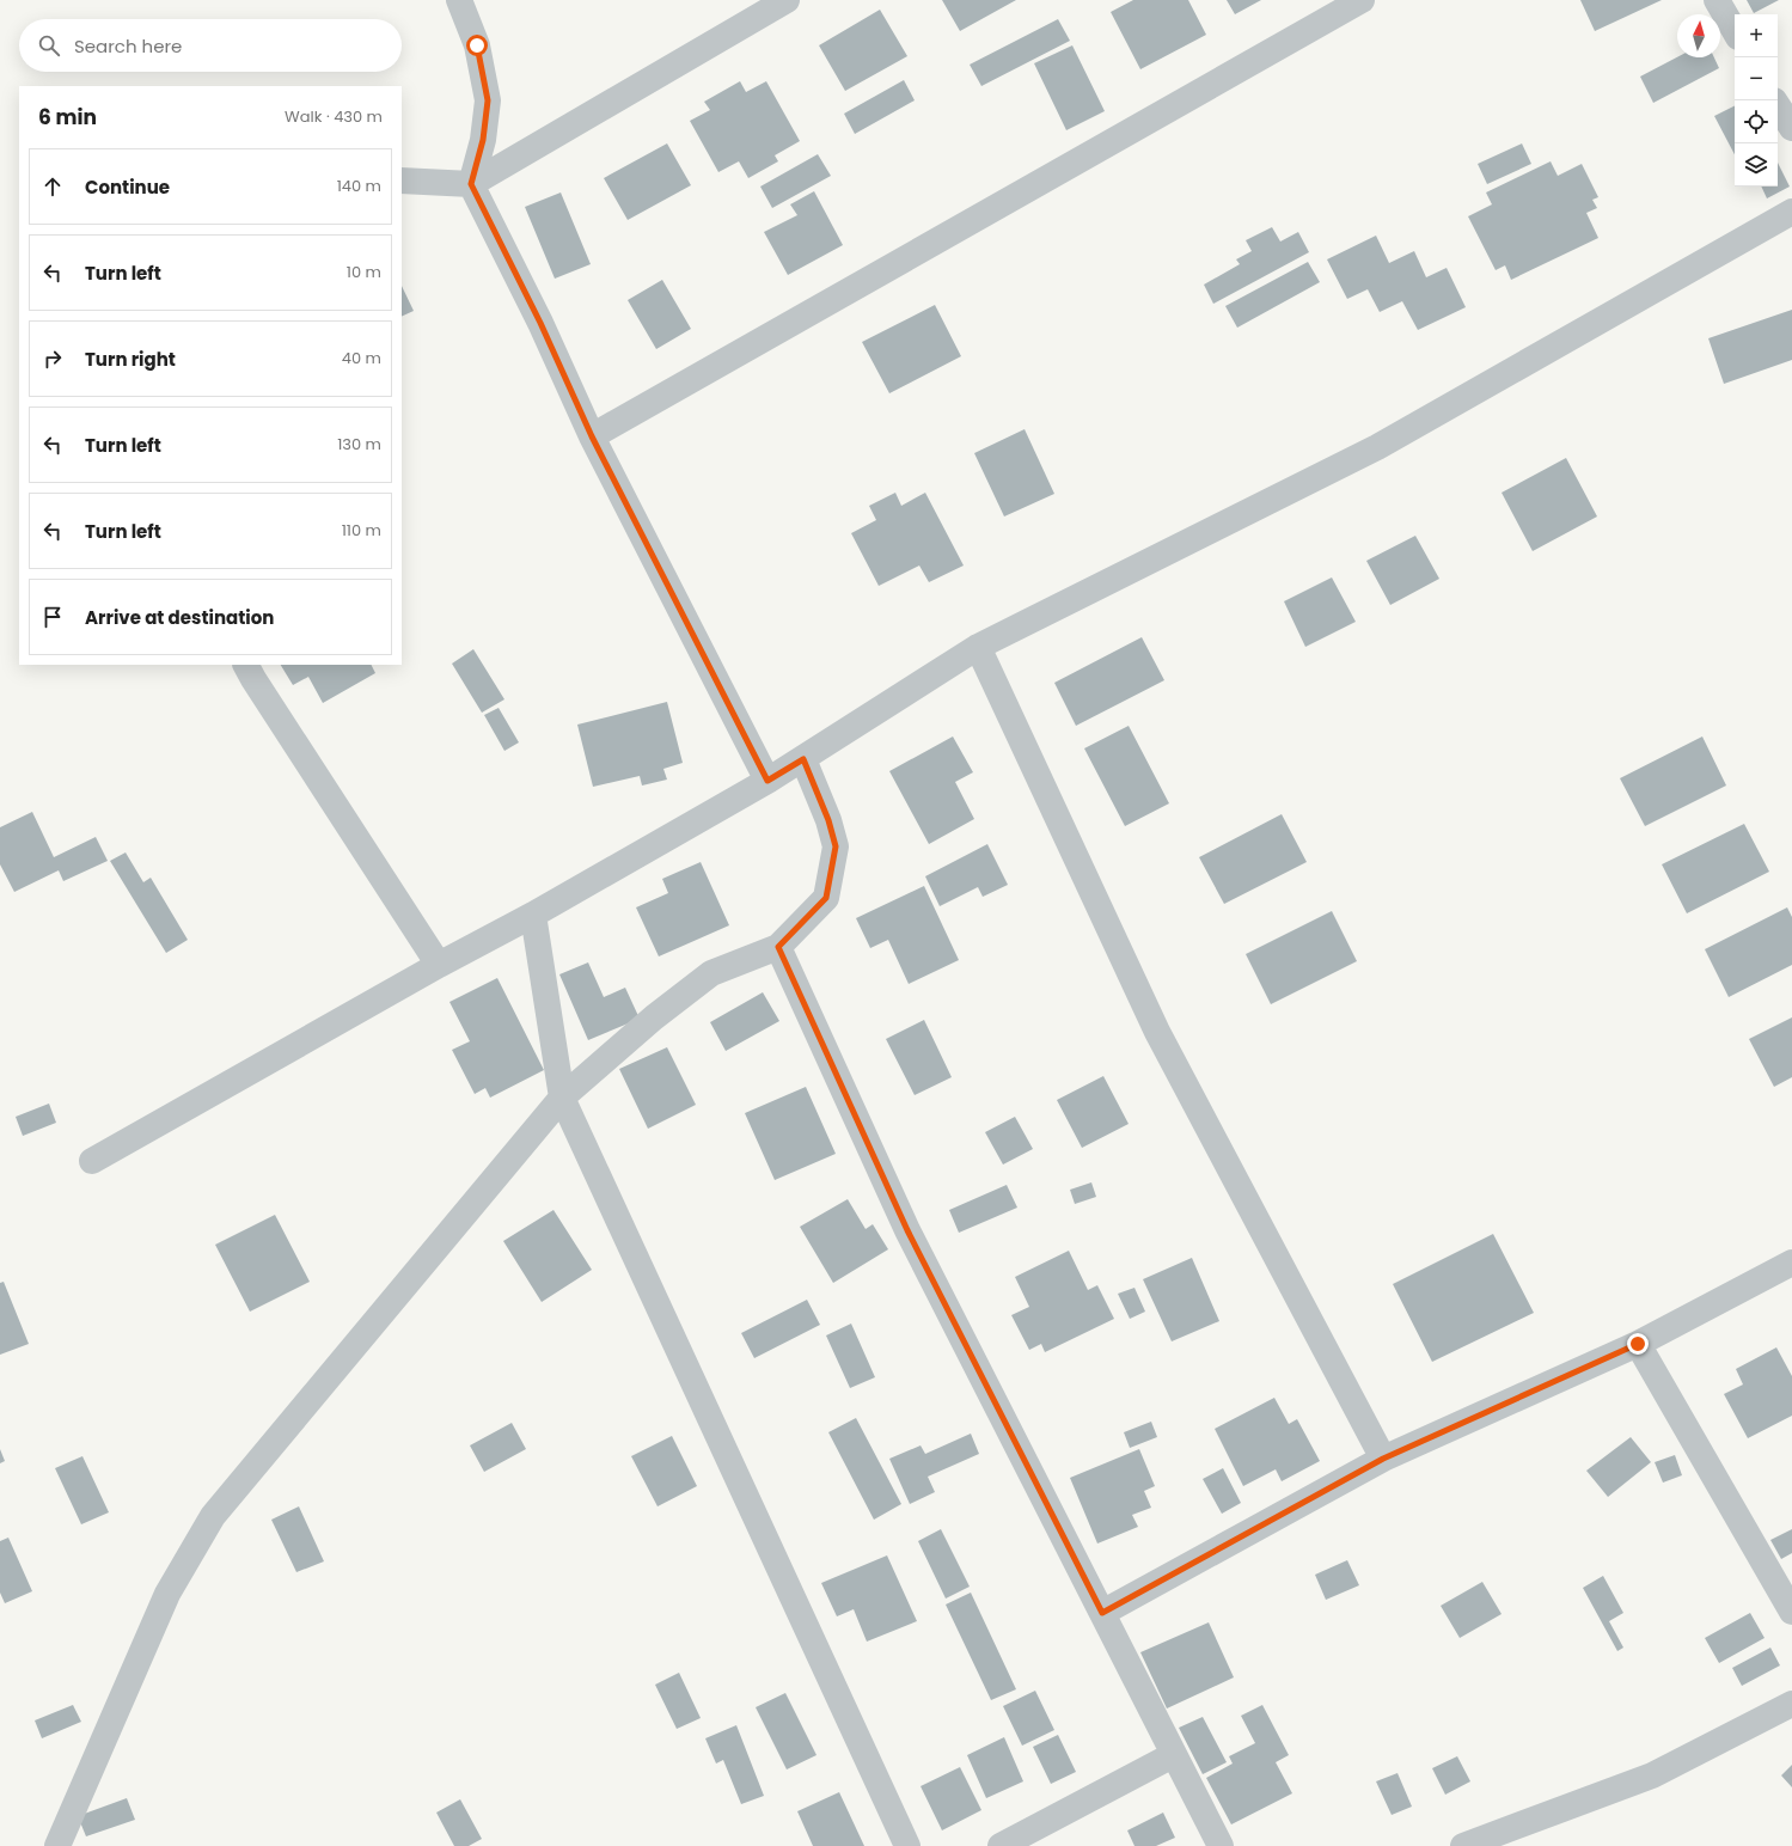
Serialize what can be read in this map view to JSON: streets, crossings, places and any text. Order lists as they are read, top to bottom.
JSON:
{
  "north": "top",
  "page": {
    "map_buttons": ["+", "−"],
    "search": "Search here",
    "heading": ["6 min", "Walk · 430 m"],
    "list": [
      ["Continue", "140 m"],
      ["Turn left", "10 m"],
      ["Turn right", "40 m"],
      ["Turn left", "130 m"],
      ["Turn left", "110 m"],
      "Arrive at destination"
    ]
  }
}
